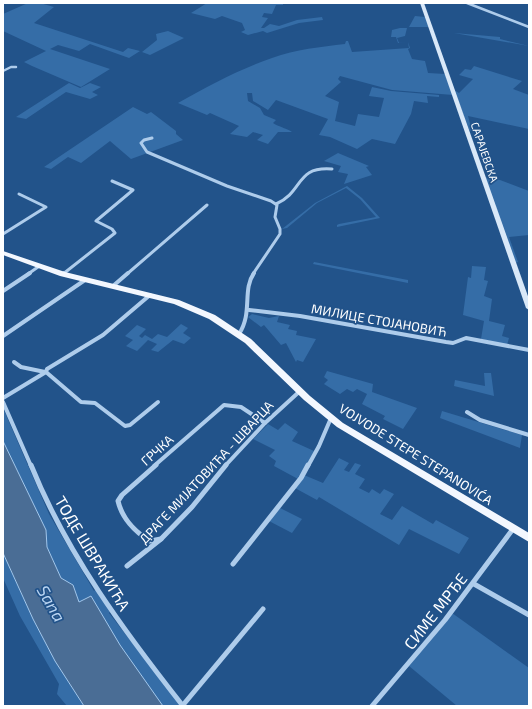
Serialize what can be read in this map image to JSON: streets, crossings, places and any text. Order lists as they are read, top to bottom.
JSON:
{
  "streets": {
    "main road": ["САРАЈЕВСКА", "VOJVODE STEPE STEPANOVIĆA"],
    "street": [
      "МИЛИЦЕ СТОЈАНОВИЋ",
      "ГРЧКА",
      "ДРАГЕ МИЈАТОВИЋА - ШВАРЦА",
      "ТОДЕ ШВРАКИЋА",
      "СИМЕ МРЂЕ"
    ]
  },
  "crossings": [
    ["ГРЧКА", "ДРАГЕ МИЈАТОВИЋА - ШВАРЦА"],
    ["VOJVODE STEPE STEPANOVIĆA", "ДРАГЕ МИЈАТОВИЋА - ШВАРЦА"],
    ["VOJVODE STEPE STEPANOVIĆA", "СИМЕ МРЂЕ"]
  ],
  "water": ["Sana"]
}
